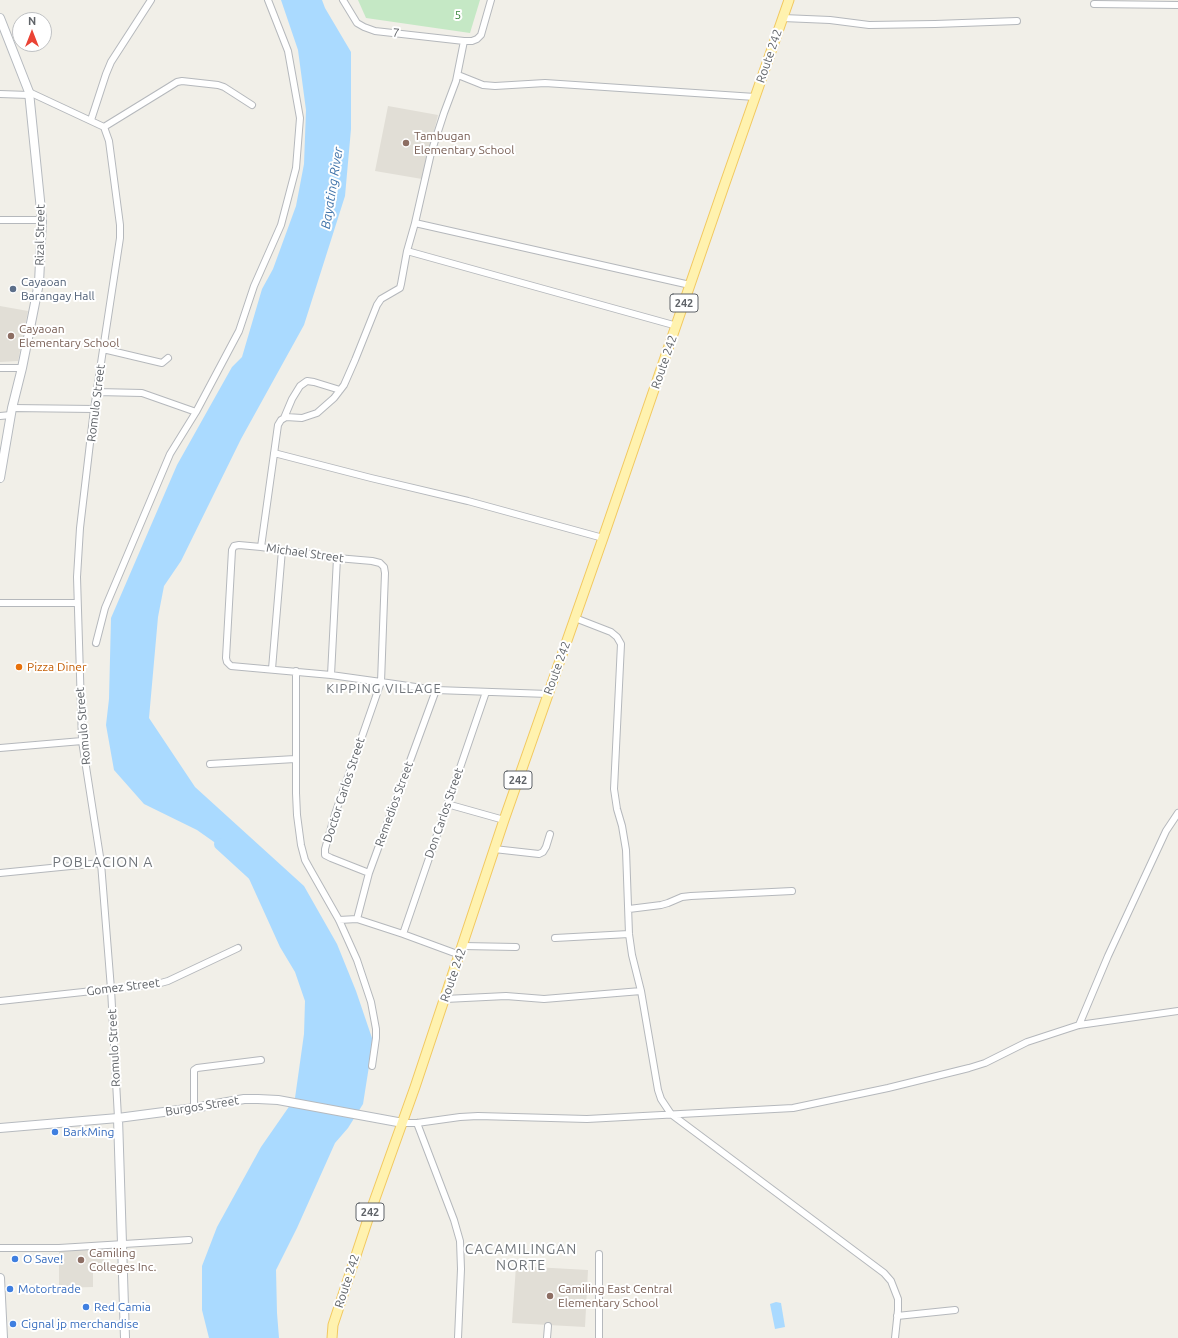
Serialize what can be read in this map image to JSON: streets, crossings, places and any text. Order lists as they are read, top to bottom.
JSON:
{
  "streets": {
    "main road": ["Route 242", "242"],
    "street": [
      "7",
      "Rizal Street",
      "Romulo Street",
      "Michael Street",
      "Doctor Carlos Street",
      "Remedios Street",
      "Don Carlos Street",
      "Gomez Street",
      "Burgos Street"
    ]
  },
  "crossings": [
    ["Route 242", "Burgos Street"],
    ["Romulo Street", "Gomez Street"],
    ["Romulo Street", "Burgos Street"],
    ["Michael Street", "Doctor Carlos Street"],
    ["Doctor Carlos Street", "Remedios Street"]
  ],
  "districts": ["KIPPING VILLAGE", "POBLACION A", "CACAMILINGAN NORTE"],
  "water": ["Bayating River"],
  "parks": ["5"],
  "places": [
    "Tambugan Elementary School",
    "Cayaoan Barangay Hall",
    "Cayaoan Elementary School",
    "Pizza Diner",
    "BarkMing",
    "O Save!",
    "Camiling Colleges Inc.",
    "Motortrade",
    "Camiling East Central Elementary School",
    "Red Camia",
    "Cignal jp merchandise"
  ],
  "north": "top"
}
